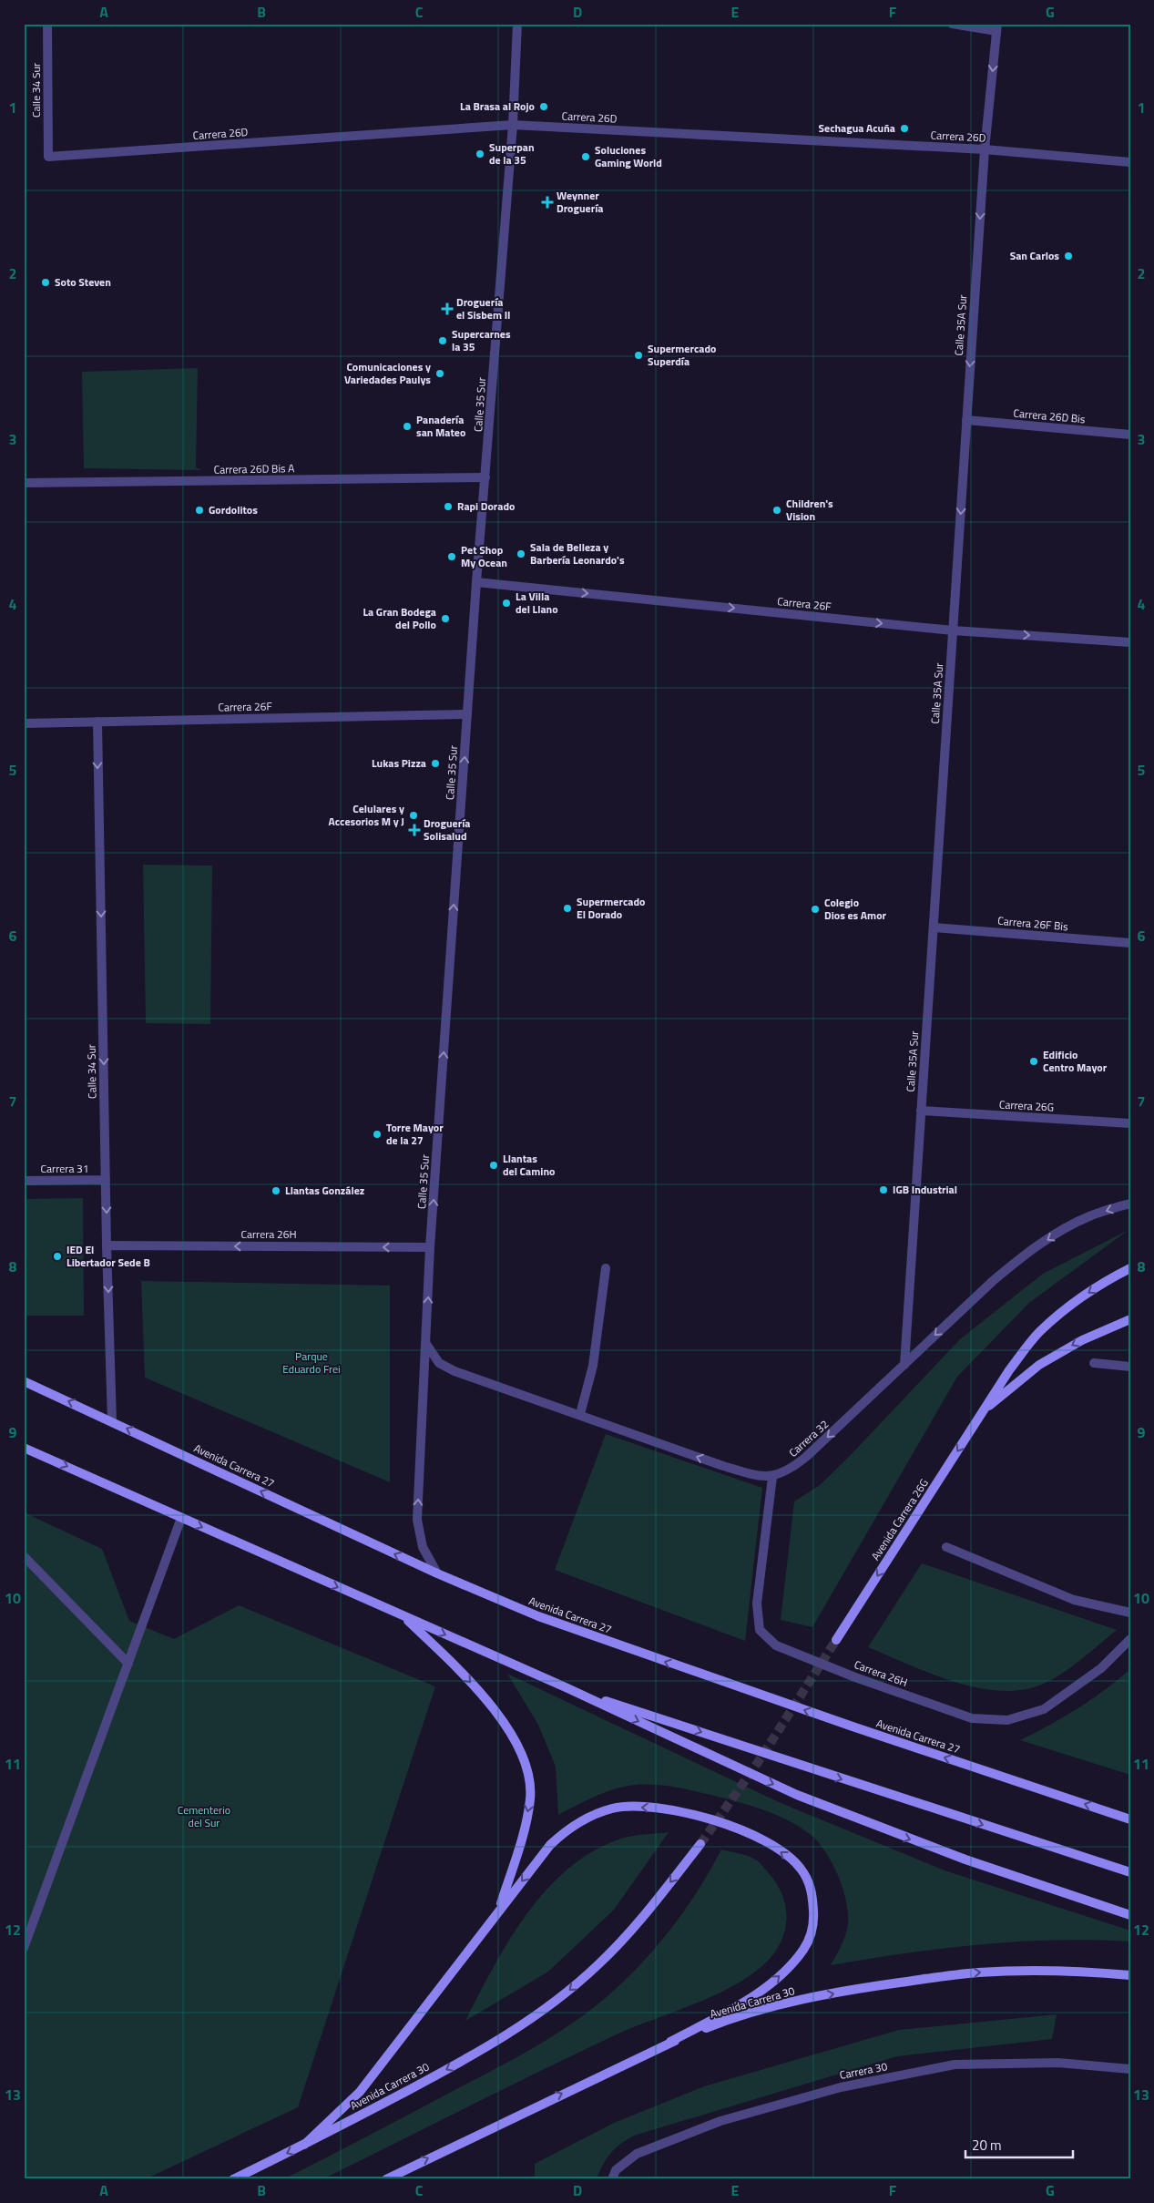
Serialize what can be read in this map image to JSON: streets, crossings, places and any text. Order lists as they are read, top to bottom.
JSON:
{
  "streets": {
    "main road": ["Avenida Carrera 27", "Avenida Carrera 26G", "Avenida Carrera 30"],
    "street": [
      "Calle 34 Sur",
      "Carrera 26D",
      "Calle 35A Sur",
      "Calle 35 Sur",
      "Carrera 26D Bis",
      "Carrera 26D Bis A",
      "Carrera 26F",
      "Carrera 26F Bis",
      "Carrera 26G",
      "Carrera 31",
      "Carrera 26H",
      "Carrera 32",
      "Carrera 30"
    ]
  },
  "crossings": [
    ["Calle 34 Sur", "Carrera 26D"],
    ["Calle 34 Sur", "Carrera 26F"],
    ["Calle 34 Sur", "Carrera 31"],
    ["Calle 34 Sur", "Carrera 26H"],
    ["Calle 34 Sur", "Avenida Carrera 27"],
    ["Carrera 26D", "Calle 35A Sur"],
    ["Carrera 26D", "Calle 35 Sur"],
    ["Calle 35A Sur", "Carrera 26D Bis"],
    ["Calle 35A Sur", "Carrera 26F"],
    ["Calle 35A Sur", "Carrera 26F Bis"],
    ["Calle 35A Sur", "Carrera 26G"],
    ["Calle 35A Sur", "Carrera 32"],
    ["Calle 35 Sur", "Carrera 26D Bis A"],
    ["Calle 35 Sur", "Carrera 26F"],
    ["Calle 35 Sur", "Carrera 26H"],
    ["Calle 35 Sur", "Carrera 32"],
    ["Calle 35 Sur", "Avenida Carrera 27"],
    ["Carrera 26H", "Carrera 32"]
  ],
  "one_way": [
    "Calle 34 Sur",
    "Calle 35A Sur",
    "Calle 35 Sur",
    "Carrera 26F",
    "Carrera 26H",
    "Carrera 32",
    "Avenida Carrera 26G"
  ],
  "parks": ["Parque Eduardo Frei", "Cementerio del Sur"],
  "places": {
    "other": [
      "La Brasa al Rojo",
      "Sechagua Acuña",
      "Superpan de la 35",
      "Soluciones Gaming World",
      "San Carlos",
      "Soto Steven",
      "Supercarnes la 35",
      "Supermercado Superdía",
      "Comunicaciones y Variedades Paulys",
      "Panadería san Mateo",
      "Rapi Dorado",
      "Gordolitos",
      "Children's Vision",
      "Sala de Belleza y Barbería Leonardo's",
      "Pet Shop My Ocean",
      "La Villa del Llano",
      "La Gran Bodega del Pollo",
      "Lukas Pizza",
      "Celulares y Accesorios M y J",
      "Supermercado El Dorado",
      "Colegio Dios es Amor",
      "Edificio Centro Mayor",
      "Torre Mayor de la 27",
      "Llantas del Camino",
      "IGB Industrial",
      "Llantas González",
      "IED El Libertador Sede B"
    ],
    "health": ["Weynner Droguería", "Droguería el Sisbem II", "Droguería Solisalud"]
  },
  "scale_bar": "20 m",
  "grid": {
    "columns": [
      "A",
      "B",
      "C",
      "D",
      "E",
      "F",
      "G"
    ],
    "rows": [
      "1",
      "2",
      "3",
      "4",
      "5",
      "6",
      "7",
      "8",
      "9",
      "10",
      "11",
      "12",
      "13"
    ]
  }
}
